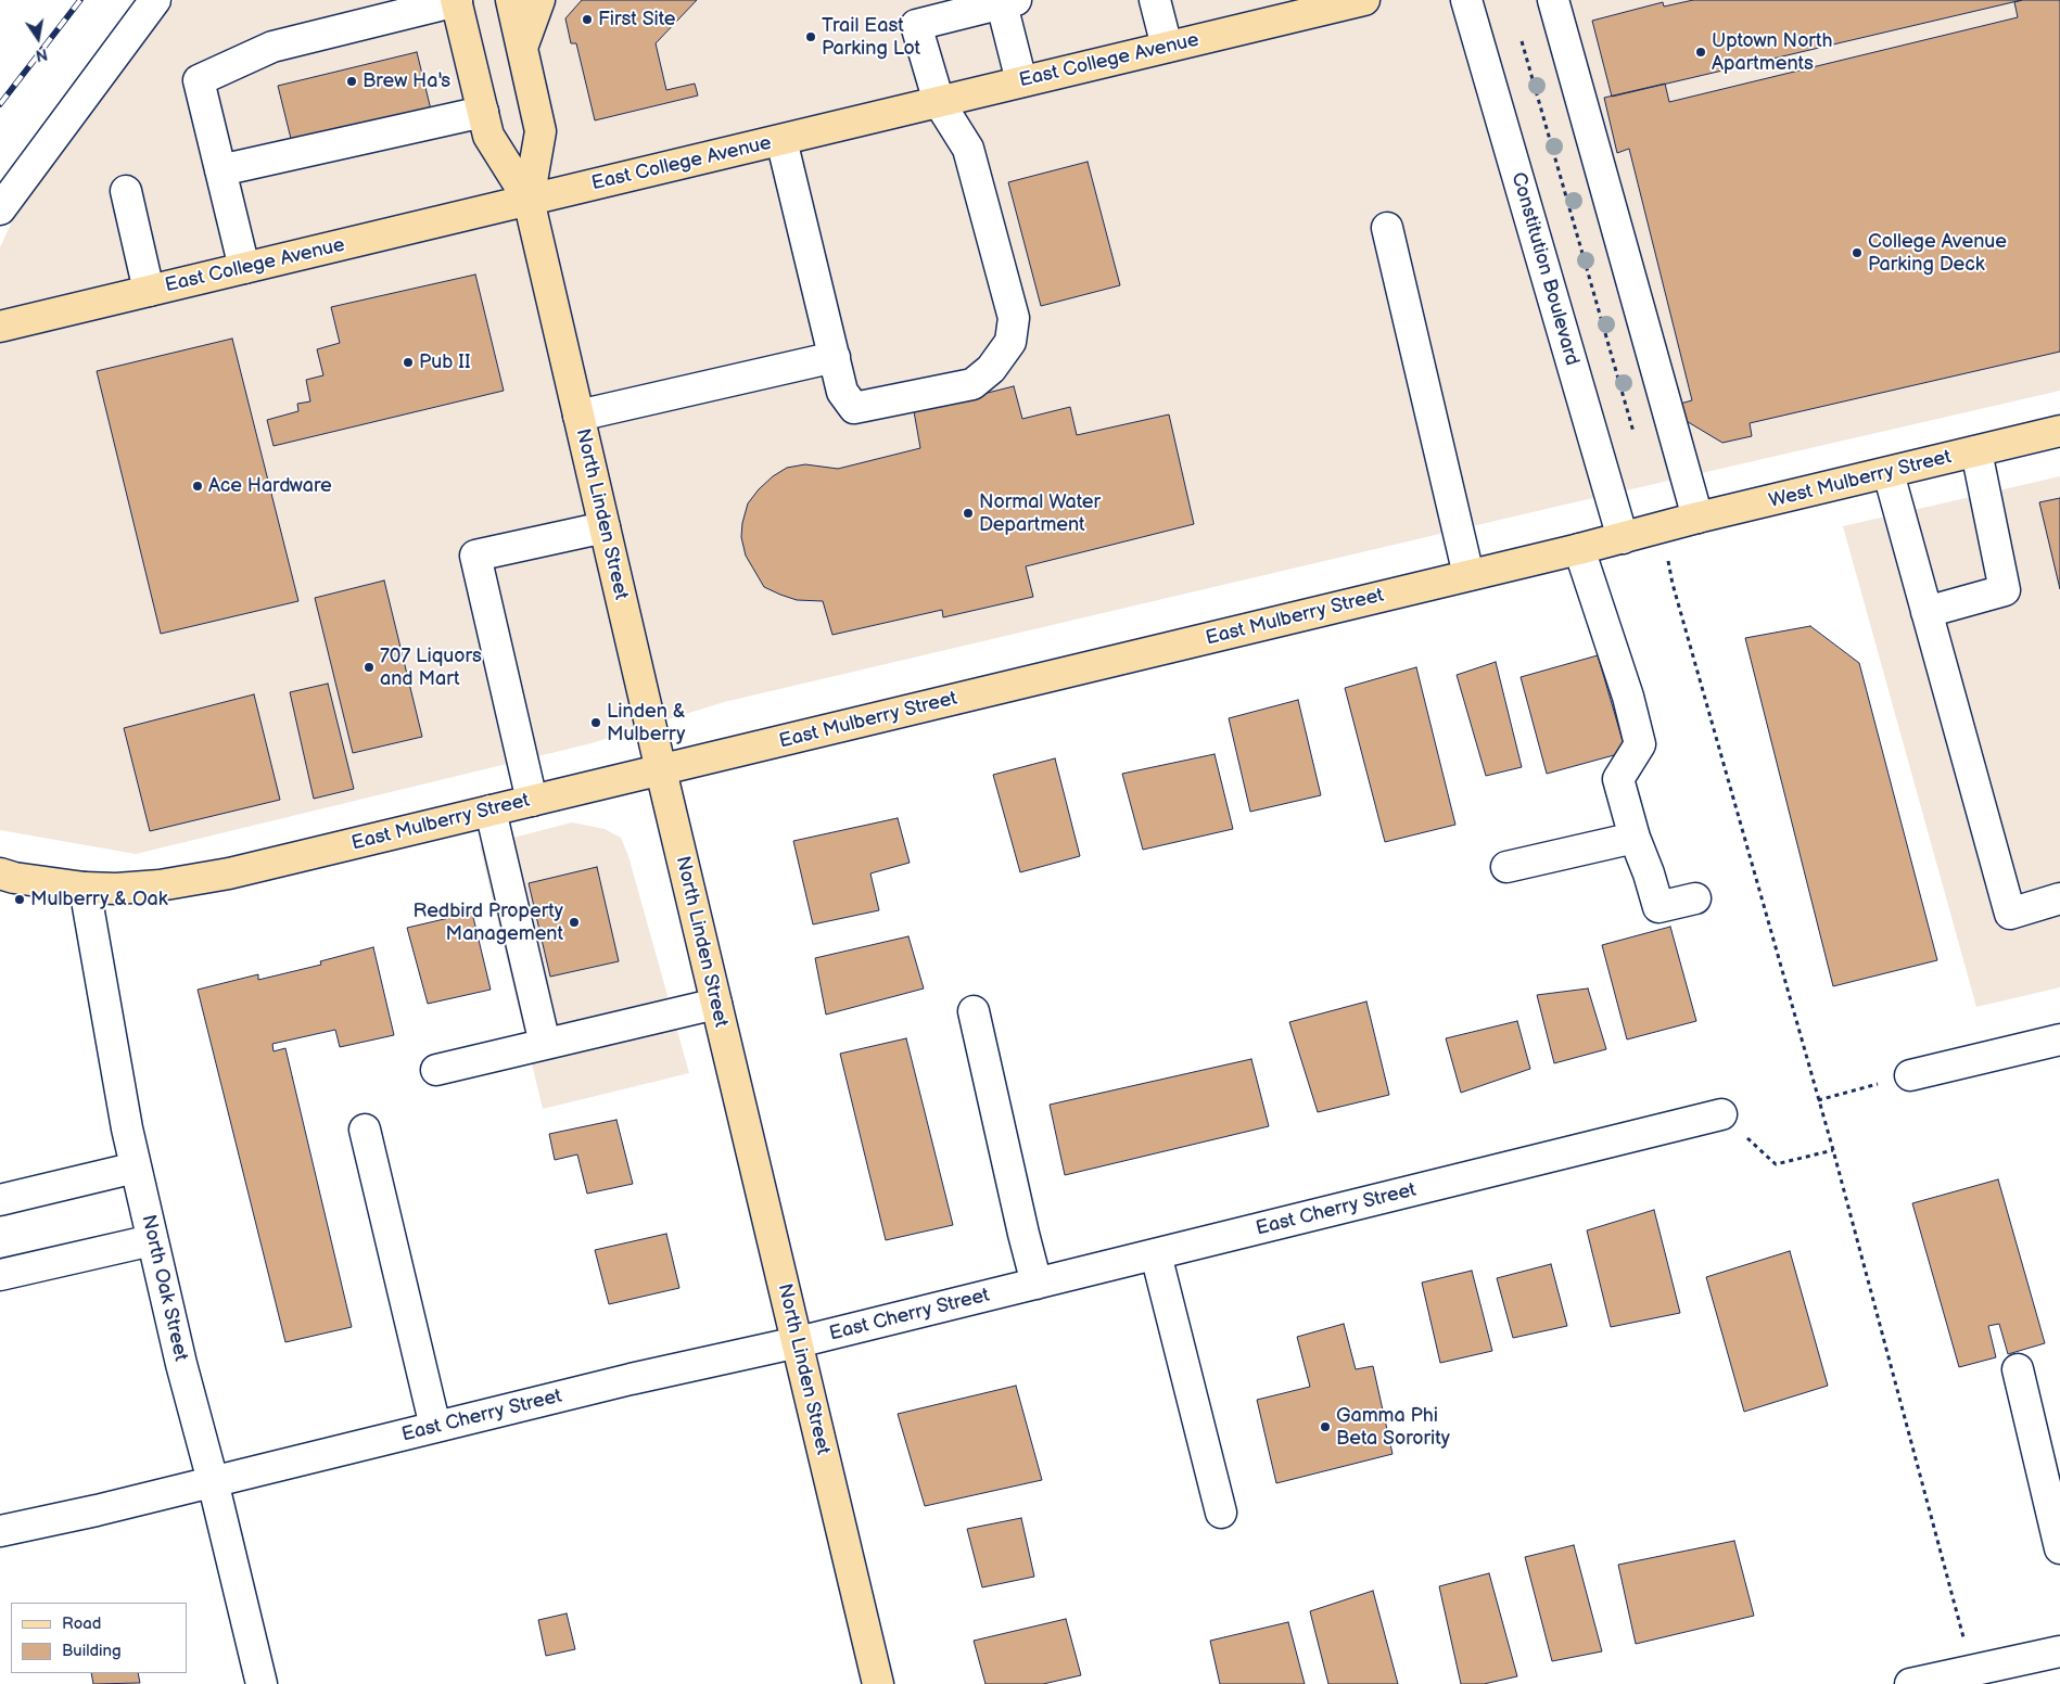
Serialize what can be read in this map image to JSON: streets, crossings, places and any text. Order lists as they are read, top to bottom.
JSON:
{
  "streets": {
    "main road": [
      "East College Avenue",
      "West Mulberry Street",
      "North Linden Street",
      "East Mulberry Street"
    ],
    "street": ["Constitution Boulevard", "East Cherry Street", "North Oak Street"]
  },
  "crossings": [
    ["East College Avenue", "North Linden Street"],
    ["Constitution Boulevard", "East Mulberry Street"],
    ["West Mulberry Street", "East Mulberry Street"],
    ["North Linden Street", "East Mulberry Street"],
    ["North Linden Street", "East Cherry Street"],
    ["East Mulberry Street", "North Oak Street"],
    ["East Cherry Street", "North Oak Street"]
  ],
  "places": [
    "First Site",
    "Trail East Parking Lot",
    "Uptown North Apartments",
    "Brew Ha's",
    "College Avenue Parking Deck",
    "Pub II",
    "Ace Hardware",
    "Normal Water Department",
    "707 Liquors and Mart",
    "Linden & Mulberry",
    "Mulberry & Oak",
    "Redbird Property Management",
    "Gamma Phi Beta Sorority"
  ],
  "legend": ["Road", "Building"],
  "north": "bottom"
}
